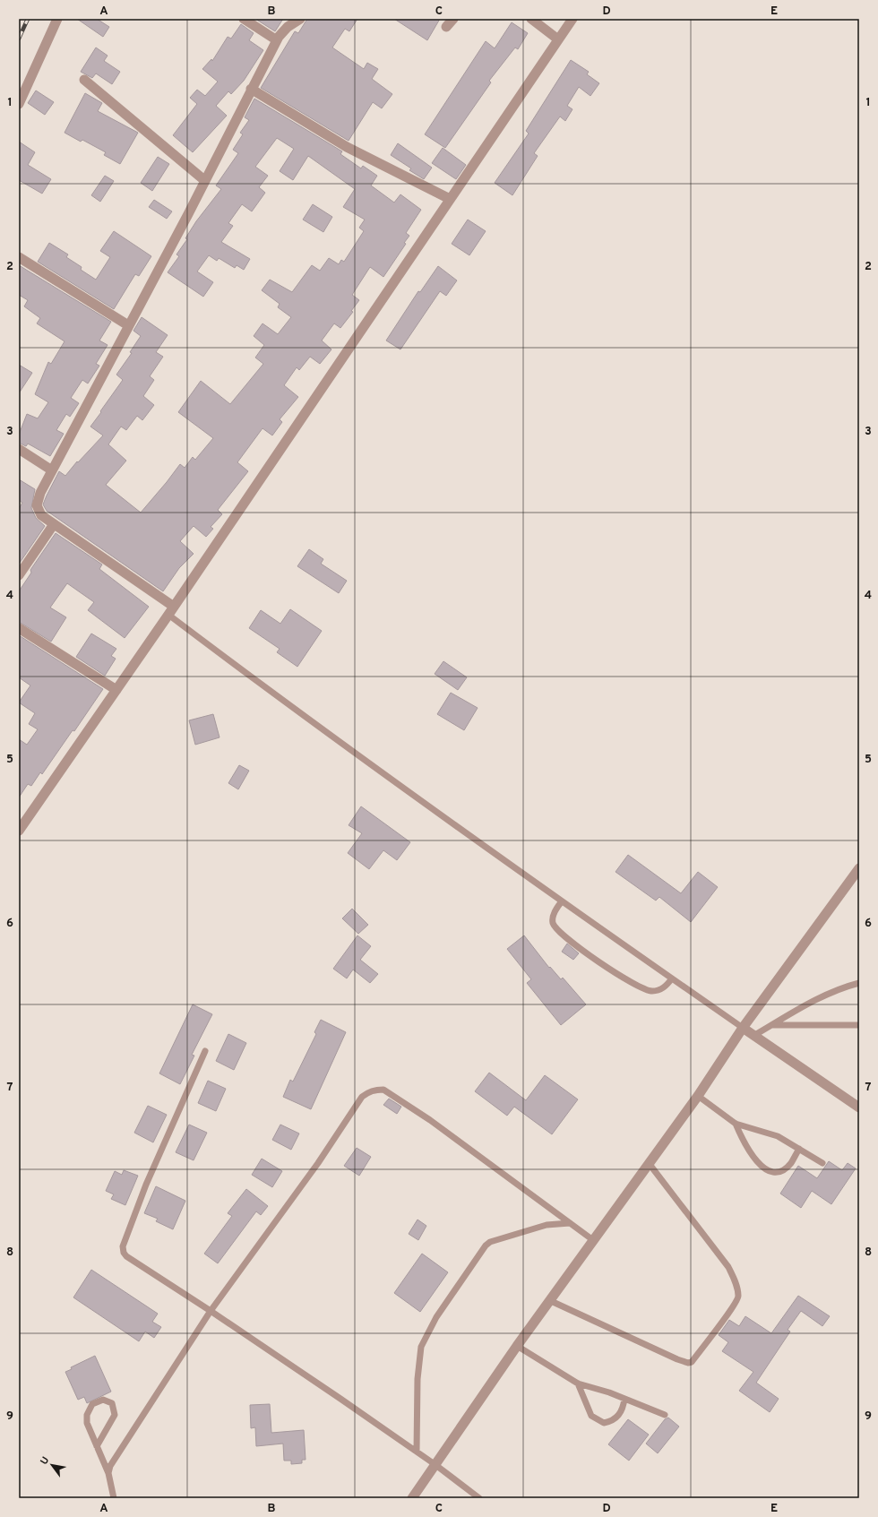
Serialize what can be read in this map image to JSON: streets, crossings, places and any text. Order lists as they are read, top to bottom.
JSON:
{
  "north": "top left",
  "grid": {
    "columns": [
      "A",
      "B",
      "C",
      "D",
      "E"
    ],
    "rows": [
      "1",
      "2",
      "3",
      "4",
      "5",
      "6",
      "7",
      "8",
      "9"
    ]
  }
}
